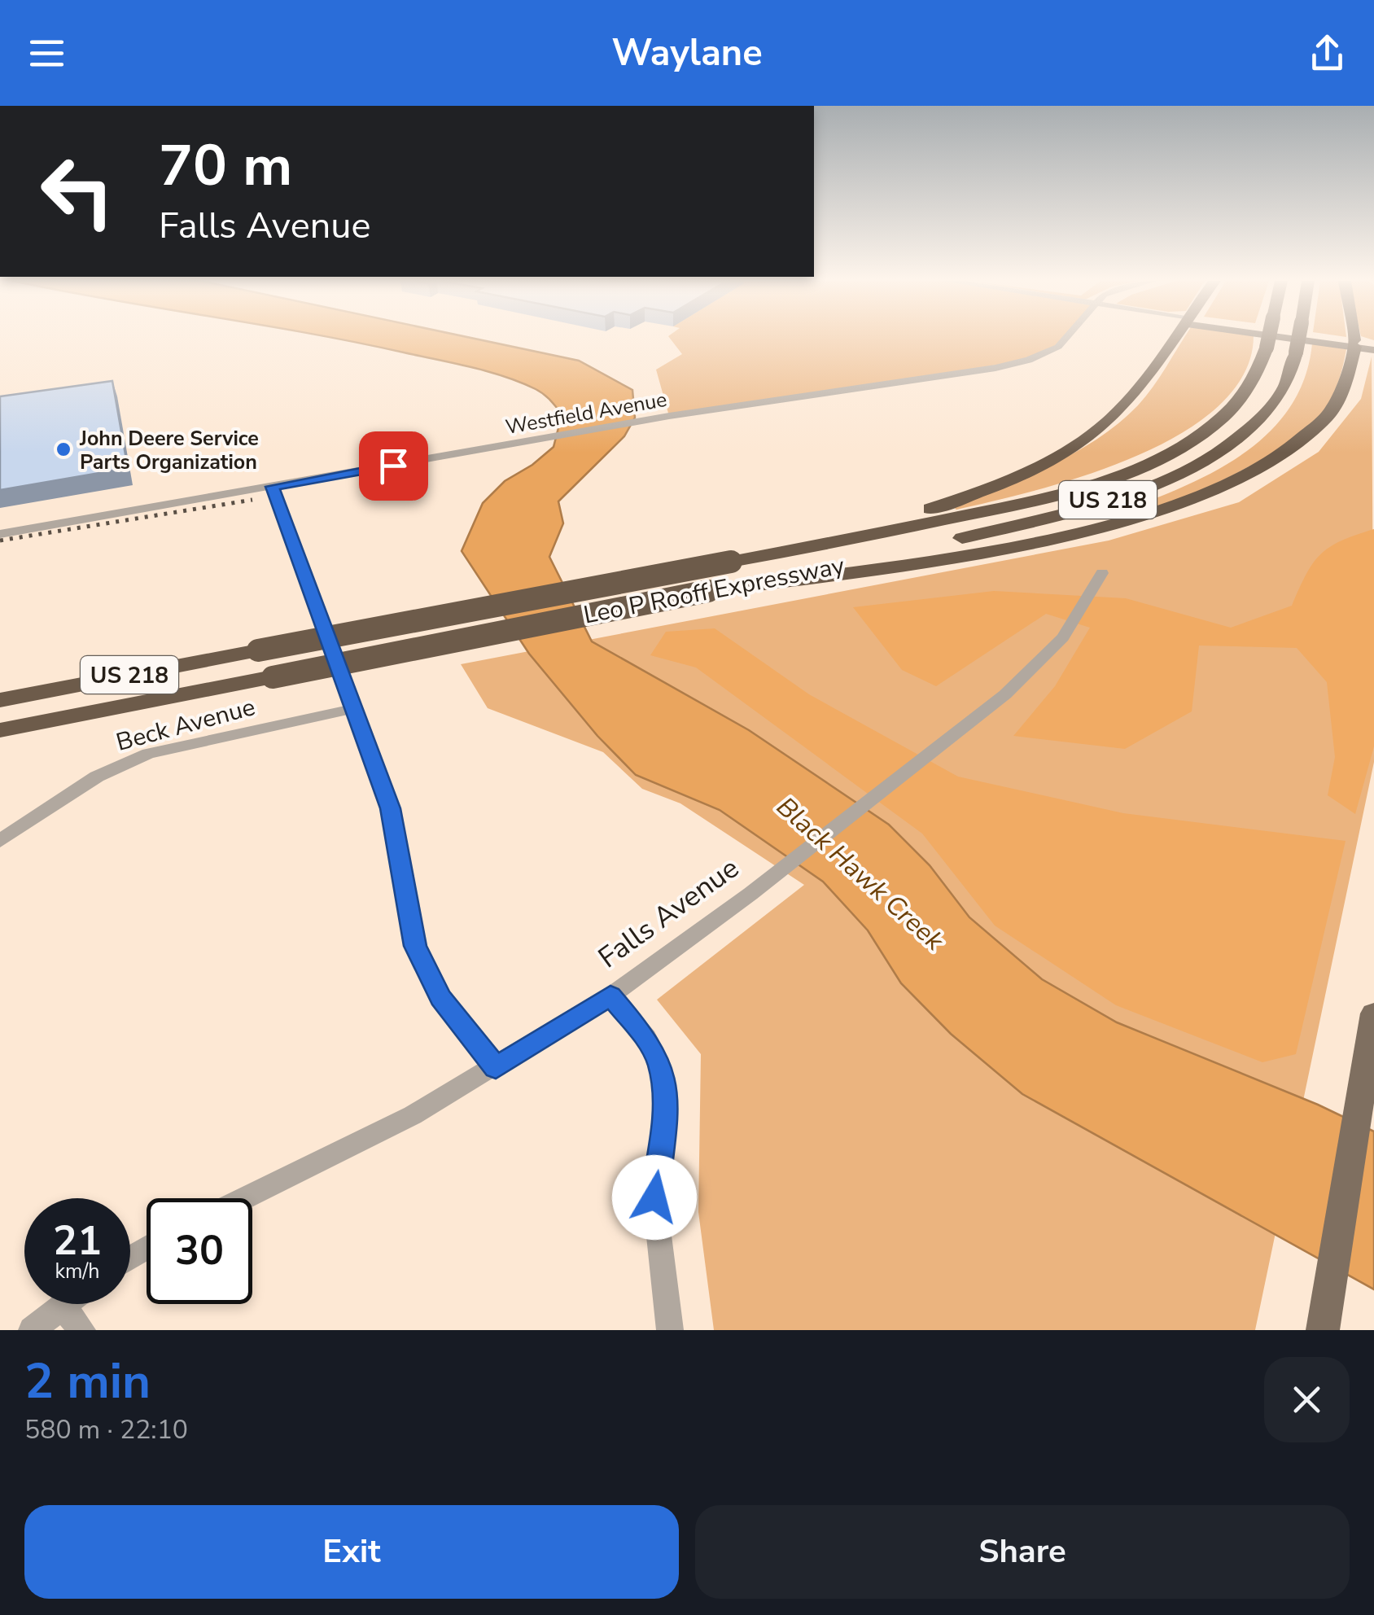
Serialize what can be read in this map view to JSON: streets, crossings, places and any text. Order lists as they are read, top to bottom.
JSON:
{
  "streets": {
    "highway": ["US 218", "Leo P Rooff Expressway"],
    "street": ["Westfield Avenue", "Beck Avenue", "Falls Avenue"]
  },
  "water": ["Black Hawk Creek"],
  "places": ["John Deere Service Parts Organization"],
  "page": {
    "header": "Waylane",
    "turn": ["70 m", "Falls Avenue"],
    "speed": "21 km/h",
    "limit": "30",
    "heading": ["2 min", "580 m · 22:10"],
    "buttons": ["Exit", "Share"]
  }
}
